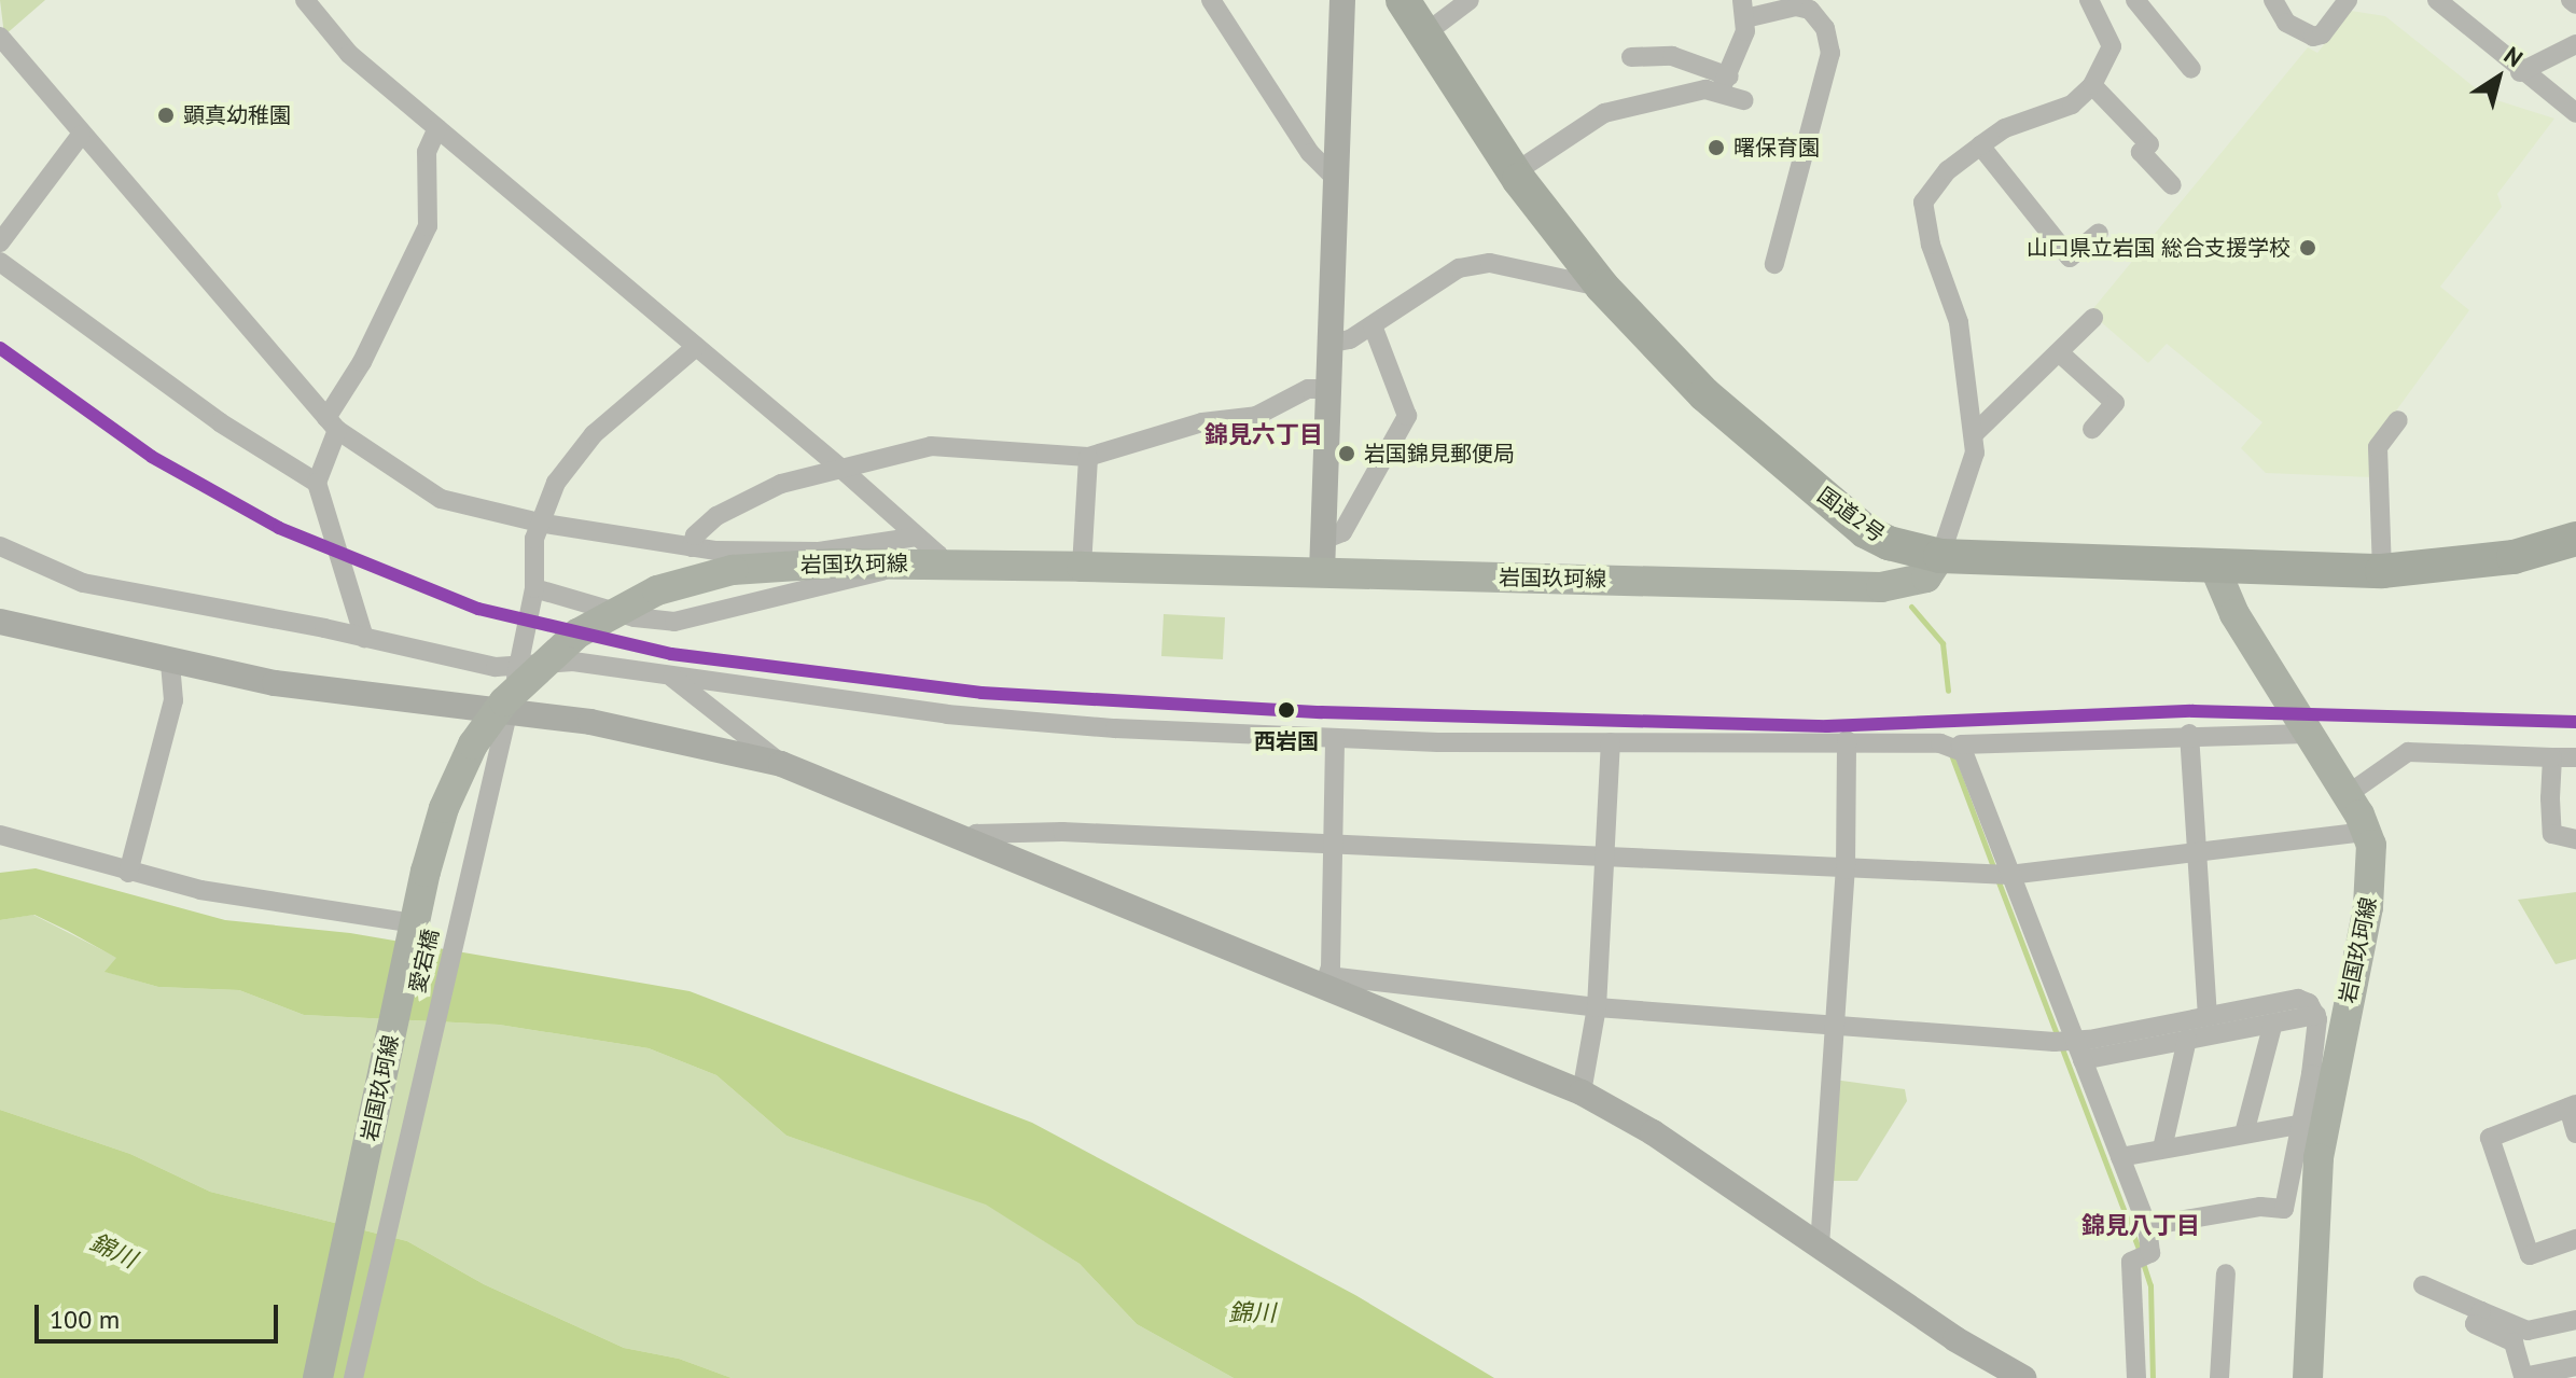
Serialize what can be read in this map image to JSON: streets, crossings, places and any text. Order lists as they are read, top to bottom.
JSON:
{
  "streets": {
    "highway": ["国道2号"],
    "main road": ["岩国玖珂線"],
    "street": ["愛宕橋"]
  },
  "crossings": [
    ["国道2号", "岩国玖珂線"]
  ],
  "districts": ["錦見六丁目", "錦見八丁目"],
  "water": ["錦川"],
  "places": [
    "顕真幼稚園",
    "曙保育園",
    "山口県立岩国 総合支援学校",
    "岩国錦見郵便局",
    "西岩国"
  ],
  "scale_bar": "100 m",
  "north": "top right"
}
